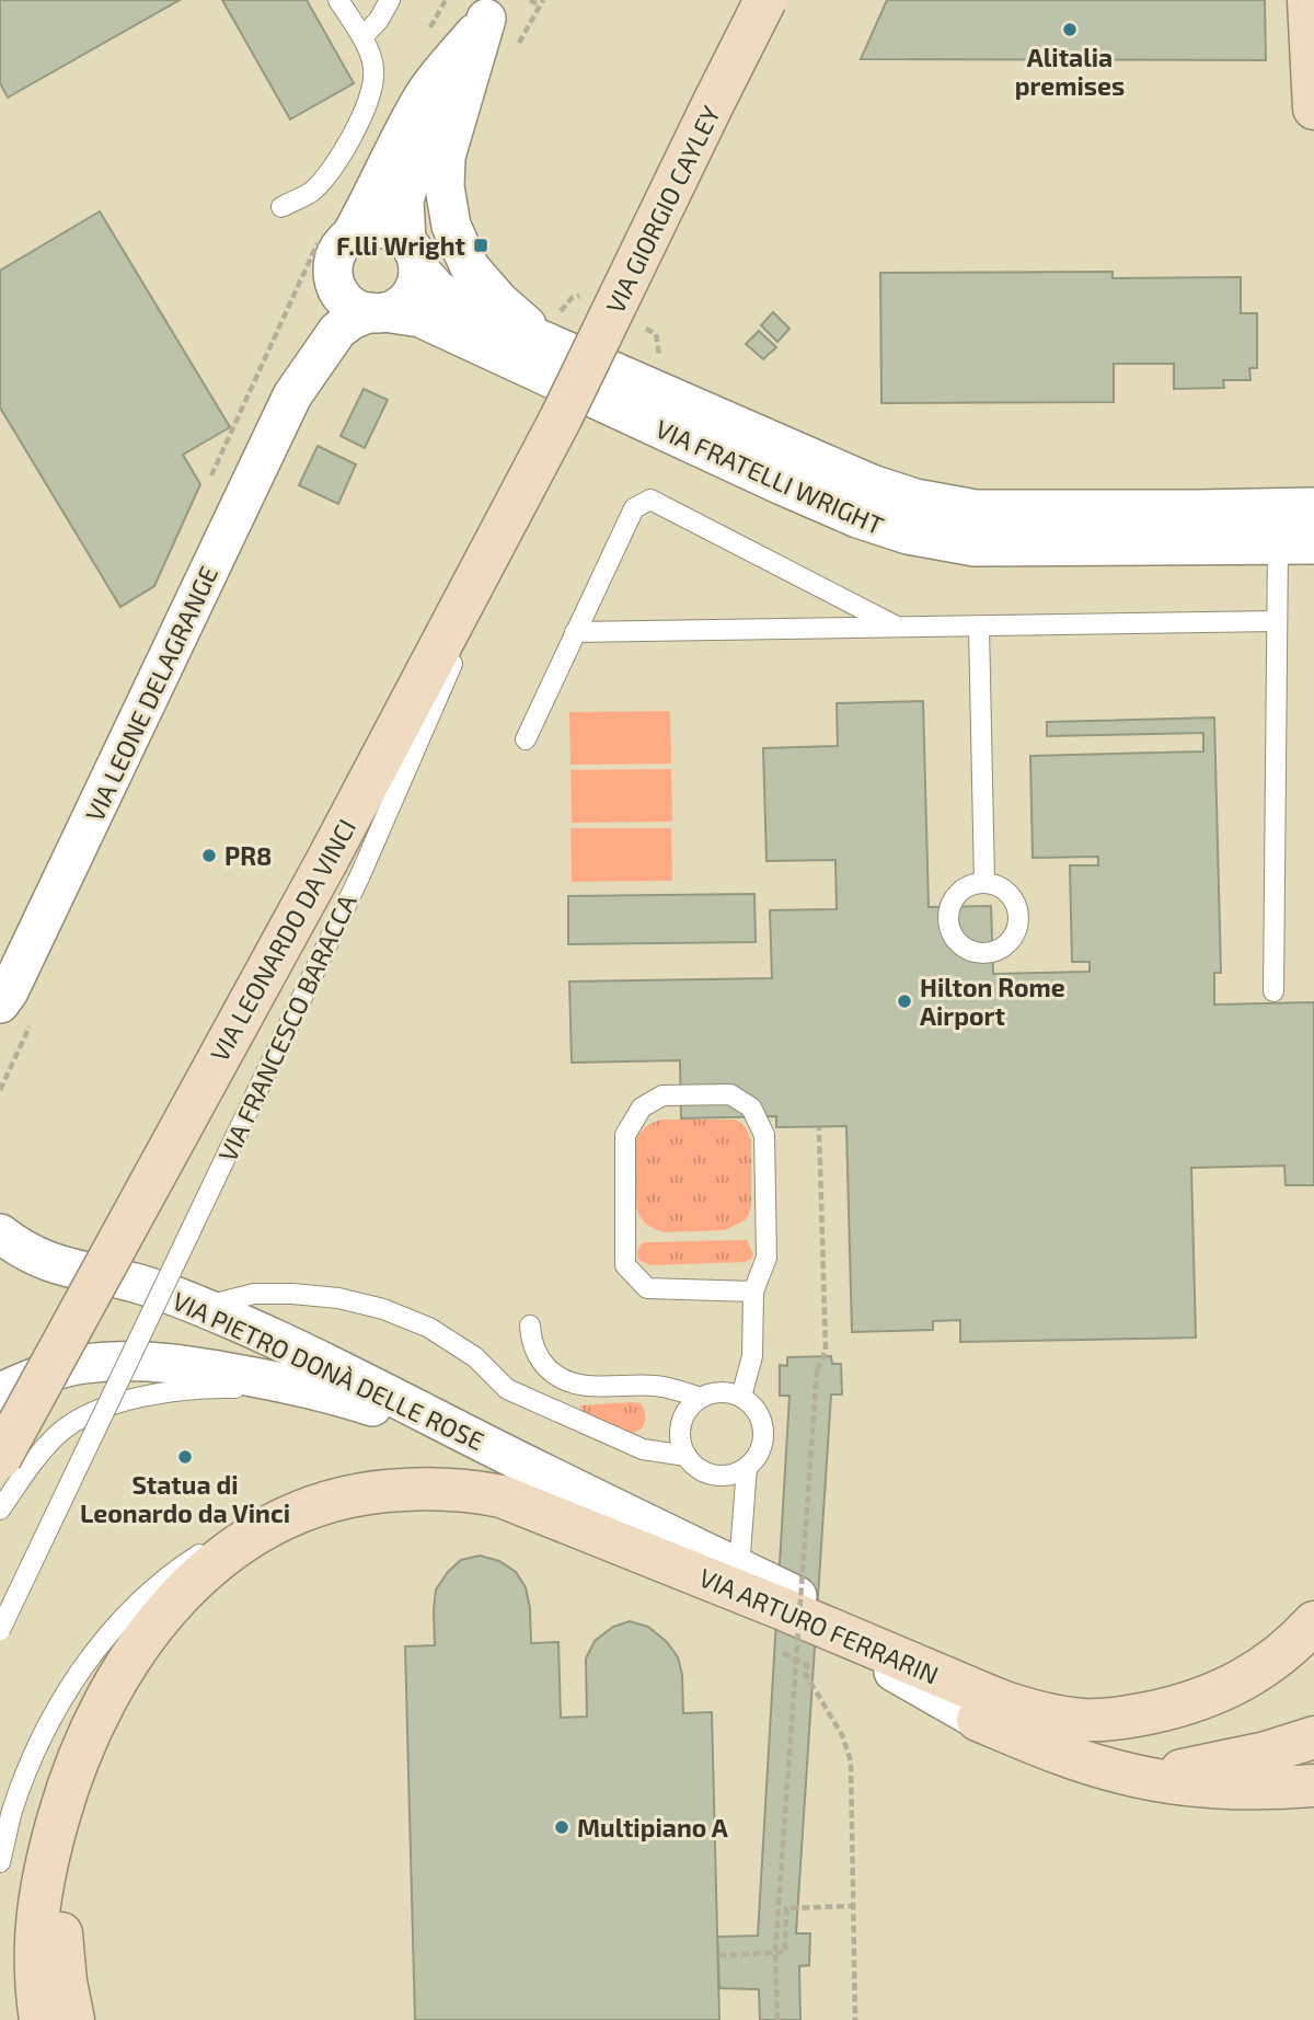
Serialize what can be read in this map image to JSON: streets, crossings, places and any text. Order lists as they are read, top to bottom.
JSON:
{
  "streets": {
    "main road": ["VIA GIORGIO CAYLEY", "VIA LEONARDO DA VINCI", "VIA ARTURO FERRARIN"],
    "street": ["VIA FRATELLI WRIGHT", "VIA LEONE DELAGRANGE", "VIA PIETRO DONÀ DELLE ROSE"],
    "lane": ["VIA FRANCESCO BARACCA"]
  },
  "crossings": [
    ["VIA GIORGIO CAYLEY", "VIA LEONARDO DA VINCI"],
    ["VIA GIORGIO CAYLEY", "VIA FRANCESCO BARACCA"],
    ["VIA FRATELLI WRIGHT", "VIA LEONE DELAGRANGE"],
    ["VIA LEONARDO DA VINCI", "VIA FRANCESCO BARACCA"],
    ["VIA PIETRO DONÀ DELLE ROSE", "VIA ARTURO FERRARIN"]
  ],
  "places": {
    "other": [
      "Alitalia premises",
      "PR8",
      "Hilton Rome Airport",
      "Statua di Leonardo da Vinci",
      "Multipiano A"
    ],
    "transit": ["F.lli Wright"]
  }
}
